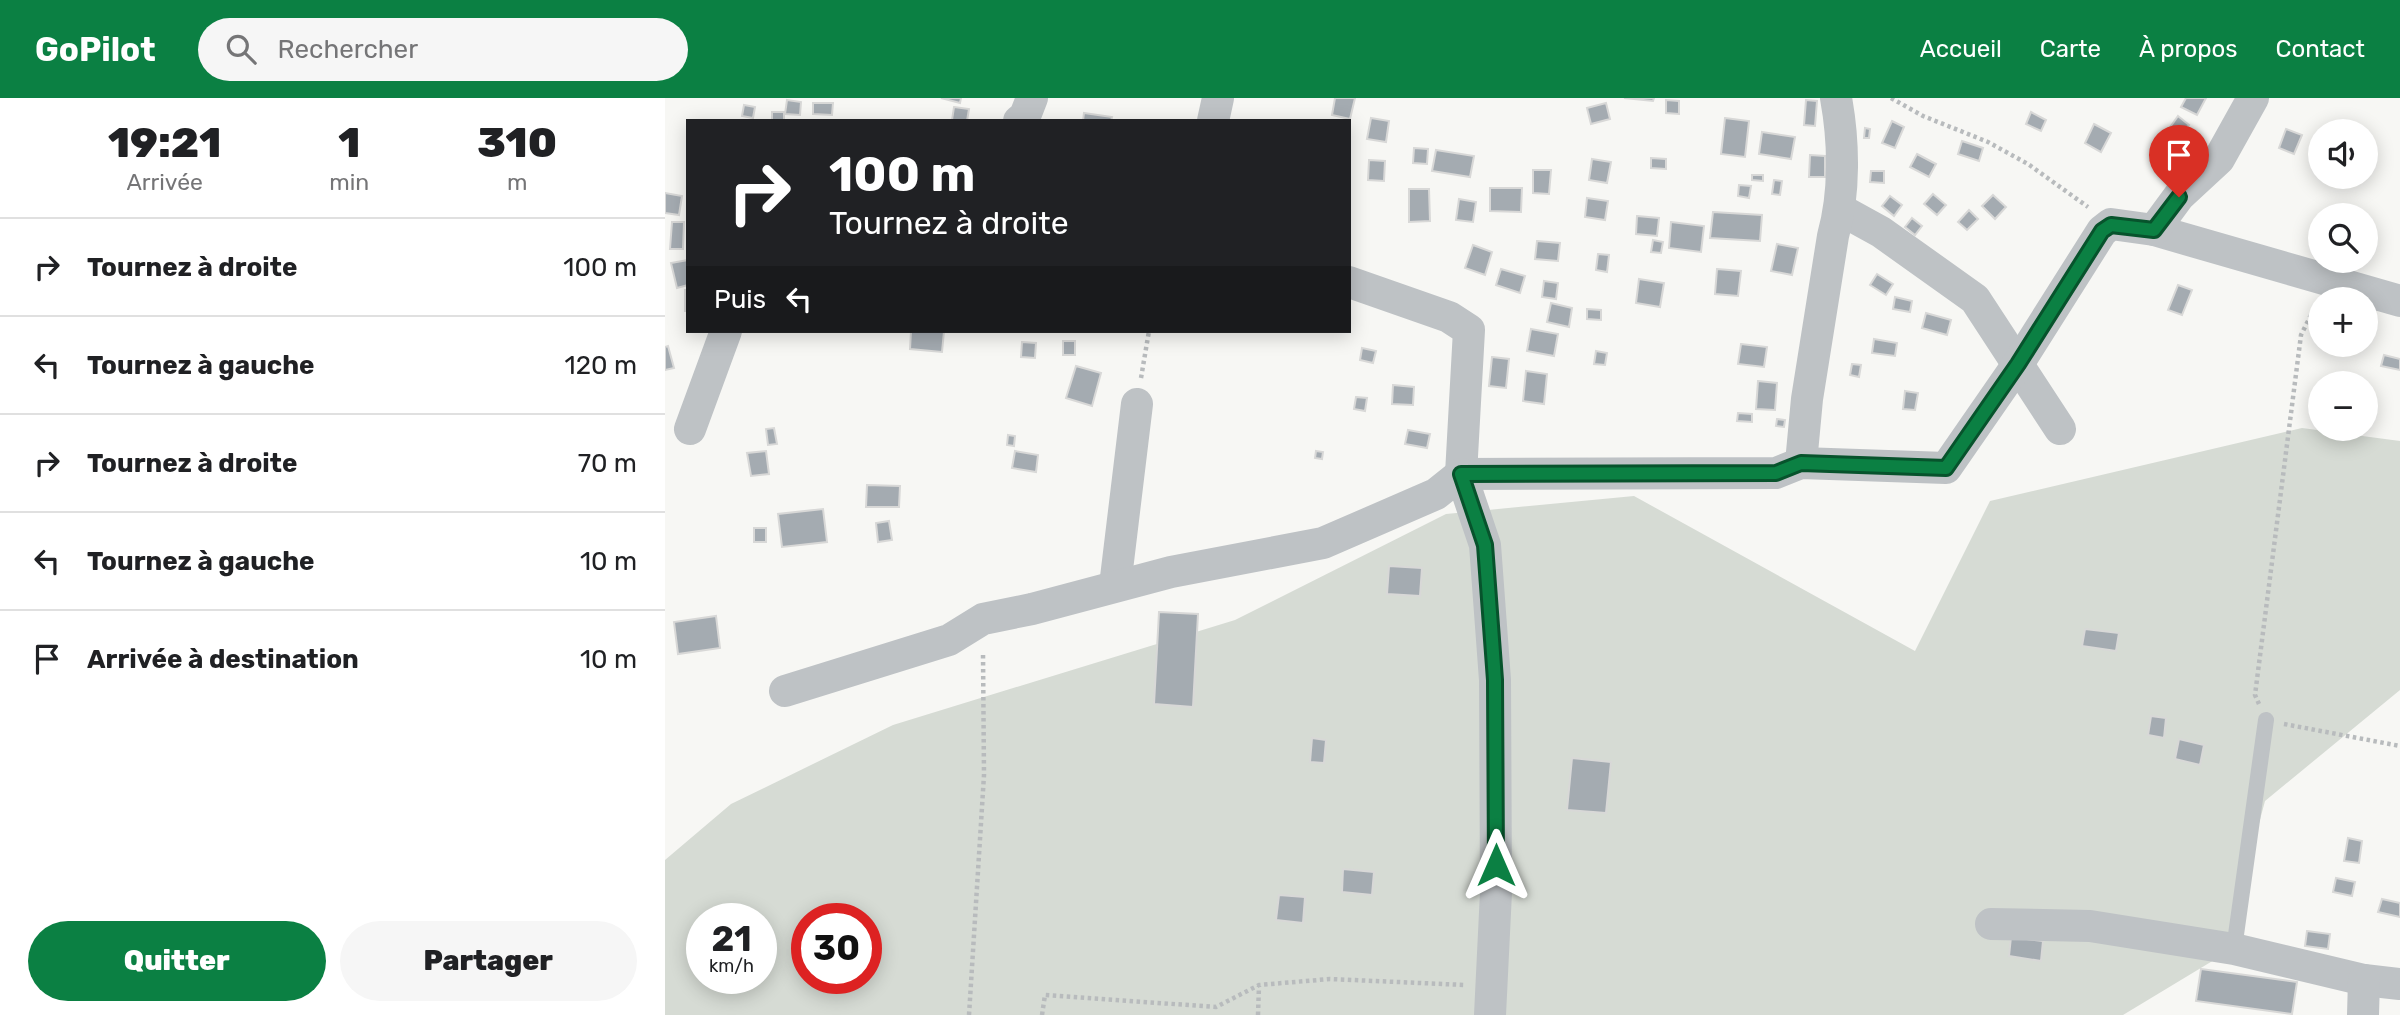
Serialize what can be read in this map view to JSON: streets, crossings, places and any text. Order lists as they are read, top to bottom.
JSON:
{
  "page": {
    "header": "GoPilot",
    "search": "Rechercher",
    "nav": [
      "Accueil",
      "Carte",
      "À propos",
      "Contact"
    ],
    "eta": [
      "19:21",
      "Arrivée",
      "1",
      "min",
      "310",
      "m"
    ],
    "map_buttons": ["+", "−"],
    "turn": ["100 m", "Tournez à droite"],
    "list": [
      {
        "name": "Tournez à droite",
        "value": "100 m"
      },
      {
        "name": "Tournez à gauche",
        "value": "120 m"
      },
      {
        "name": "Tournez à droite",
        "value": "70 m"
      },
      {
        "name": "Tournez à gauche",
        "value": "10 m"
      },
      {
        "name": "Arrivée à destination",
        "value": "10 m"
      }
    ],
    "then": "Puis",
    "speed": "21 km/h",
    "limit": "30",
    "buttons": ["Quitter", "Partager"]
  }
}
